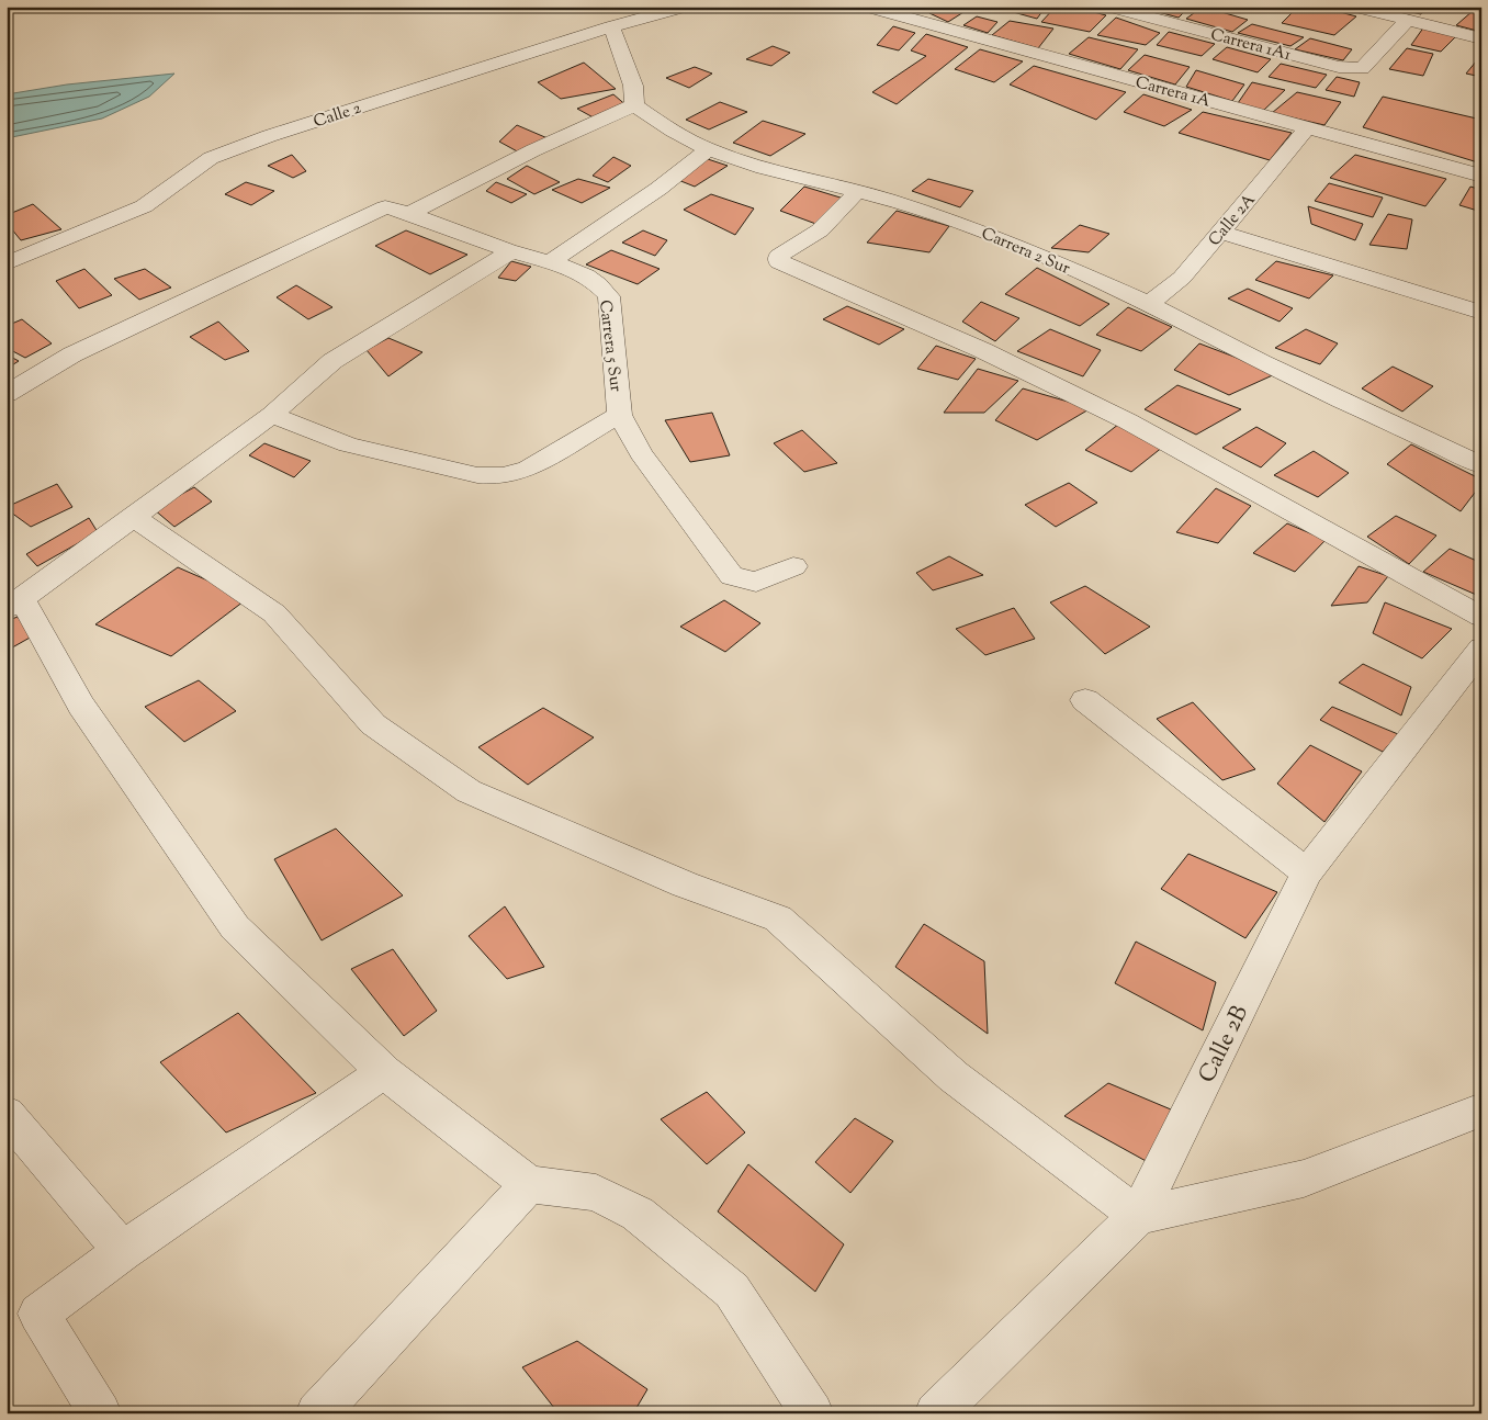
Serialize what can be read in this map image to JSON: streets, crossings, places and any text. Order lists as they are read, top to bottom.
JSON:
{
  "streets": {
    "street": [
      "Carrera 1A1",
      "Carrera 1A",
      "Calle 2",
      "Calle 2A",
      "Carrera 2 Sur",
      "Carrera 5 Sur",
      "Calle 2B"
    ]
  },
  "crossings": [
    ["Carrera 1A", "Calle 2A"],
    ["Calle 2A", "Carrera 2 Sur"]
  ]
}
